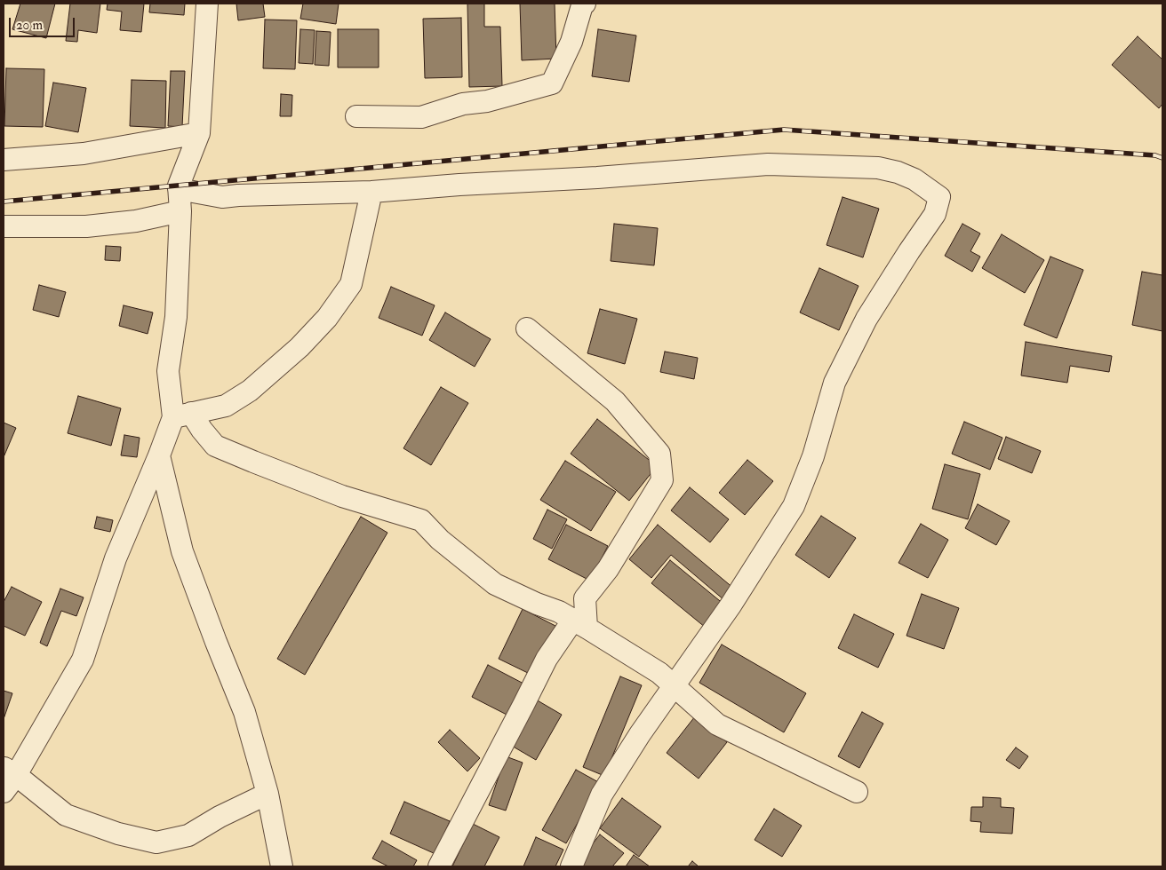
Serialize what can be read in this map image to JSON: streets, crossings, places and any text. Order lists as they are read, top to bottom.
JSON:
{
  "scale_bar": "20 m"
}
